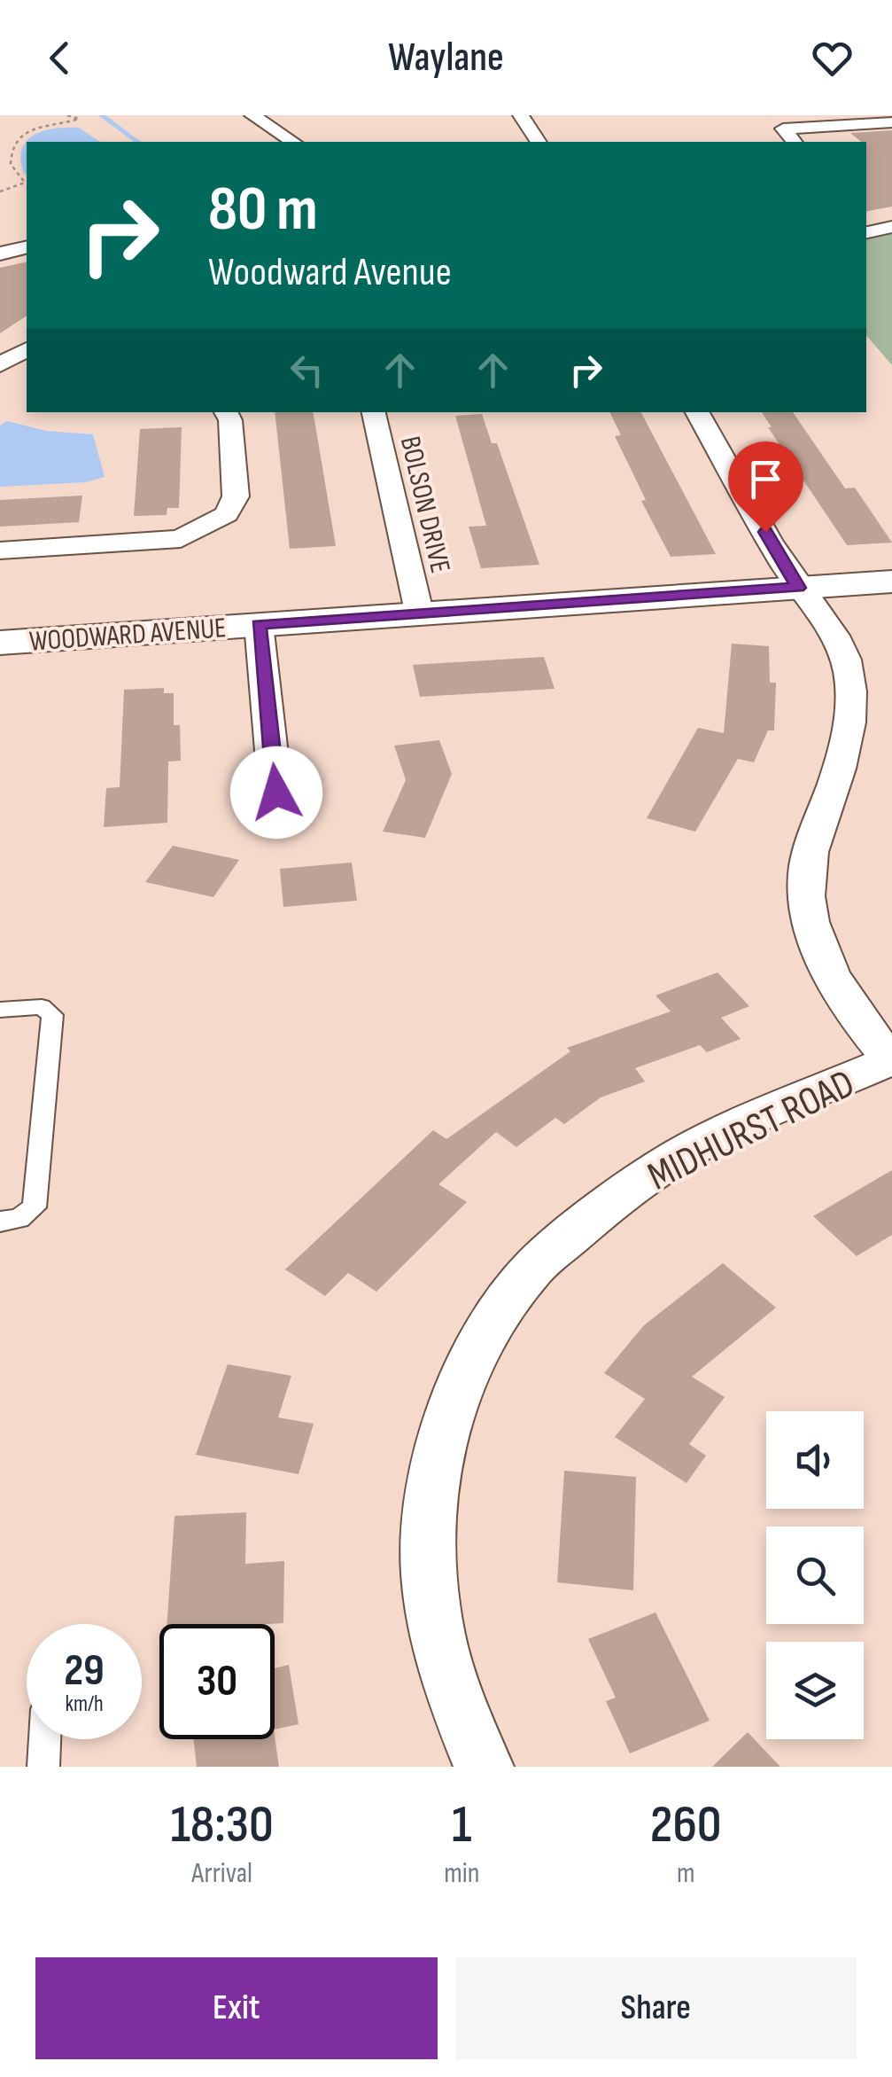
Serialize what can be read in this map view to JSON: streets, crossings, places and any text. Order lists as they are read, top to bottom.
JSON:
{
  "streets": {
    "main road": ["WOODWARD AVENUE"],
    "street": ["BOLSON DRIVE", "MIDHURST ROAD"]
  },
  "crossings": [
    ["BOLSON DRIVE", "WOODWARD AVENUE"]
  ],
  "page": {
    "header": "Waylane",
    "turn": ["80 m", "Woodward Avenue"],
    "speed": "29 km/h",
    "limit": "30",
    "eta": [
      "18:30",
      "Arrival",
      "1",
      "min",
      "260",
      "m"
    ],
    "buttons": ["Exit", "Share"]
  }
}
